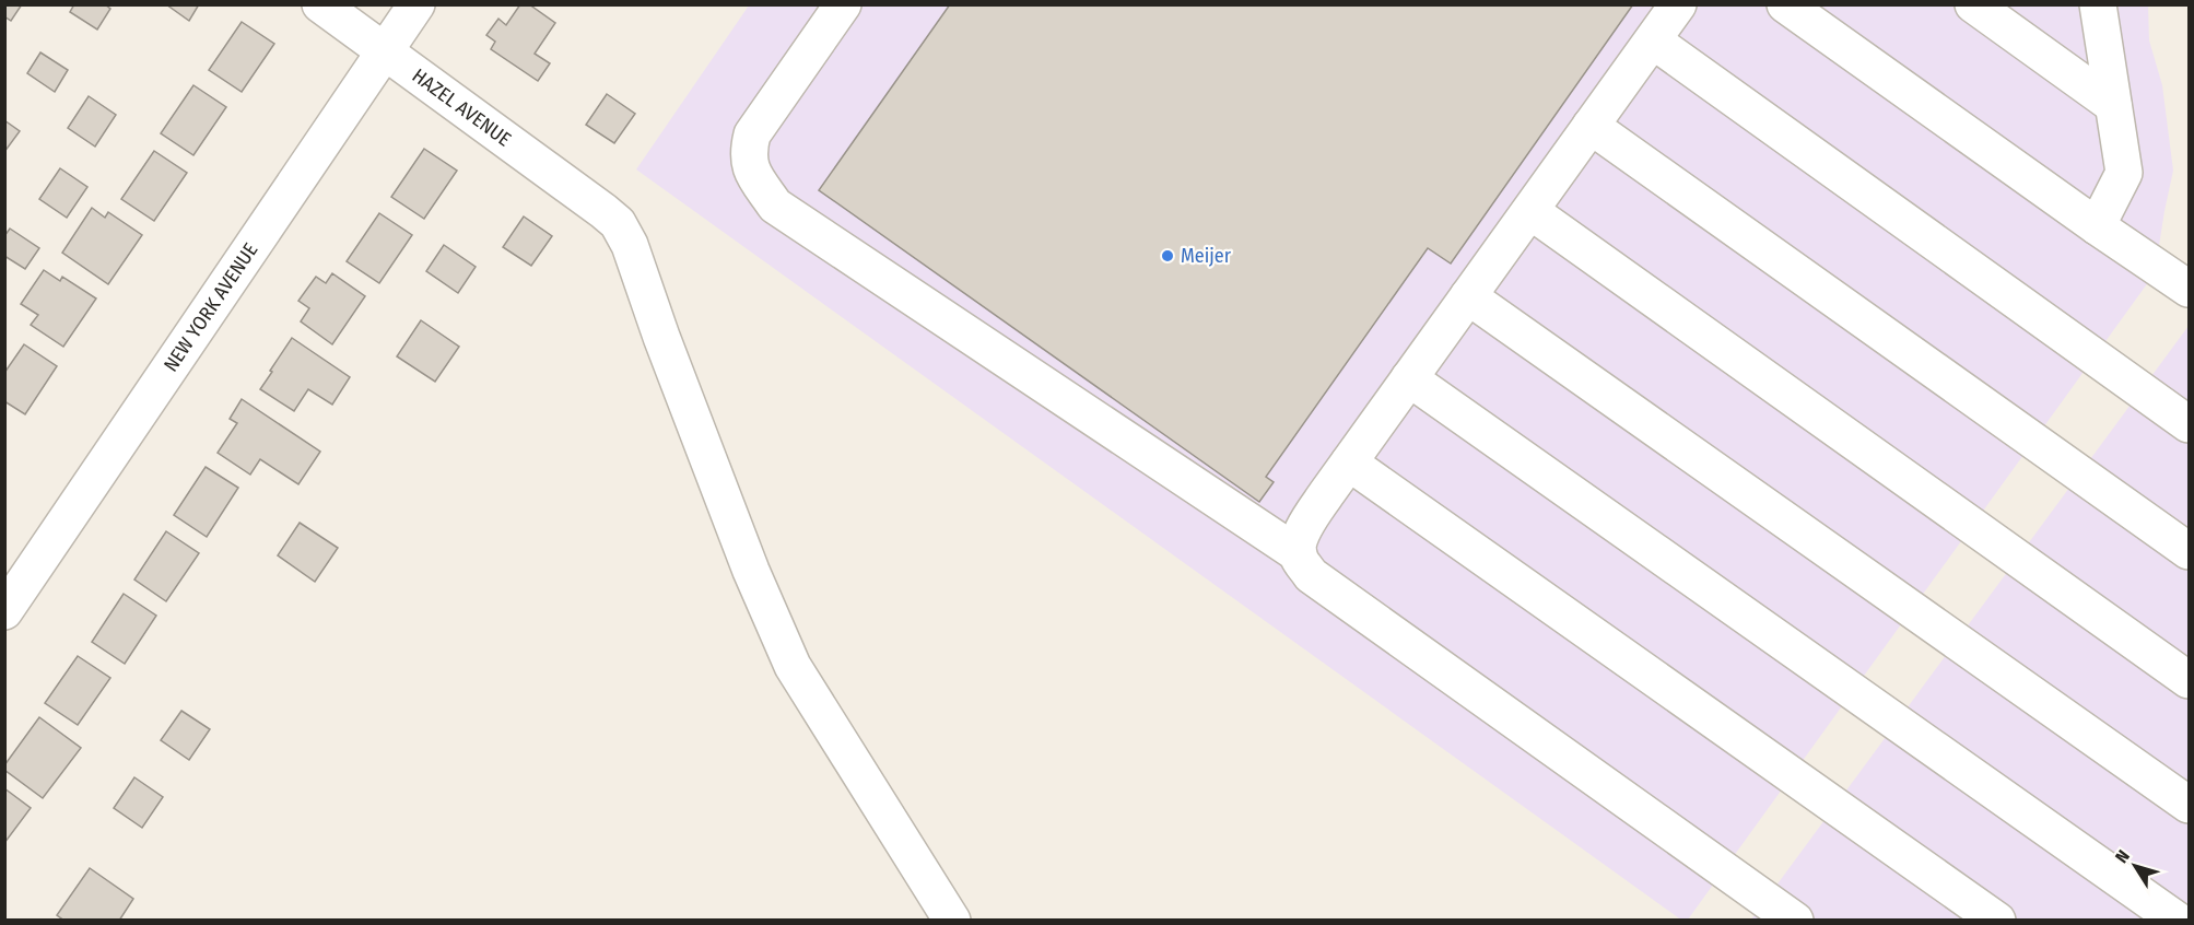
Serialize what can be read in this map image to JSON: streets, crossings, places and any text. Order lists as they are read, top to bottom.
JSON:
{
  "streets": {
    "street": ["HAZEL AVENUE", "NEW YORK AVENUE"]
  },
  "crossings": [
    ["HAZEL AVENUE", "NEW YORK AVENUE"]
  ],
  "places": ["Meijer"],
  "north": "top left"
}
